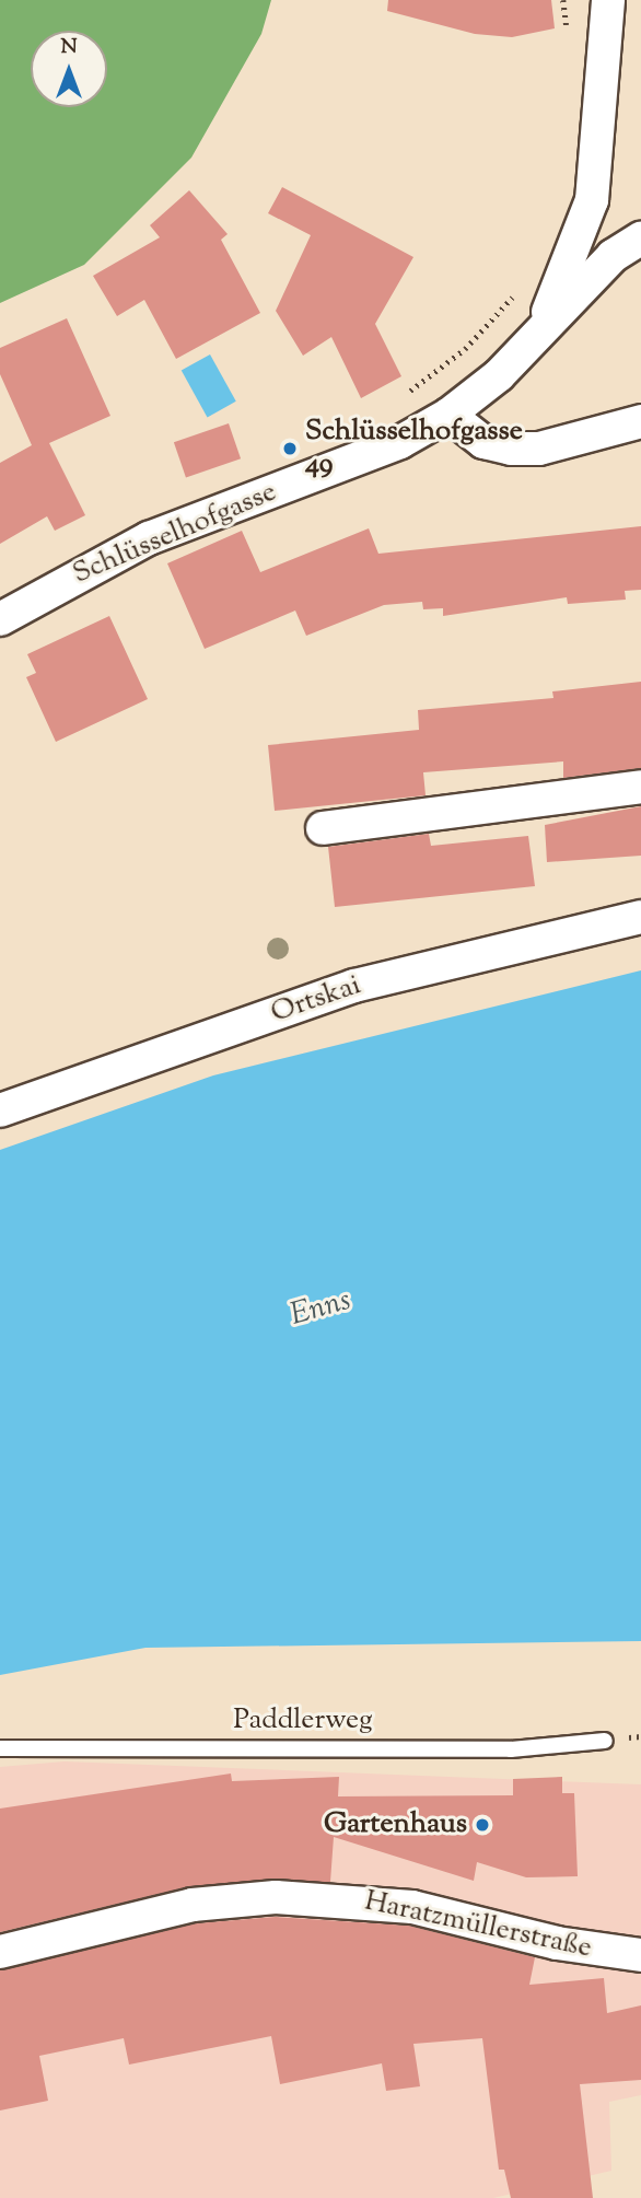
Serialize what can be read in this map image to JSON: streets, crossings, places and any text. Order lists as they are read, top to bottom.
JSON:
{
  "streets": {
    "street": ["Schlüsselhofgasse", "Ortskai", "Haratzmüllerstraße"],
    "lane": ["Paddlerweg"]
  },
  "water": ["Enns"],
  "places": ["Schlüsselhofgasse 49", "Gartenhaus"],
  "north": "top"
}
